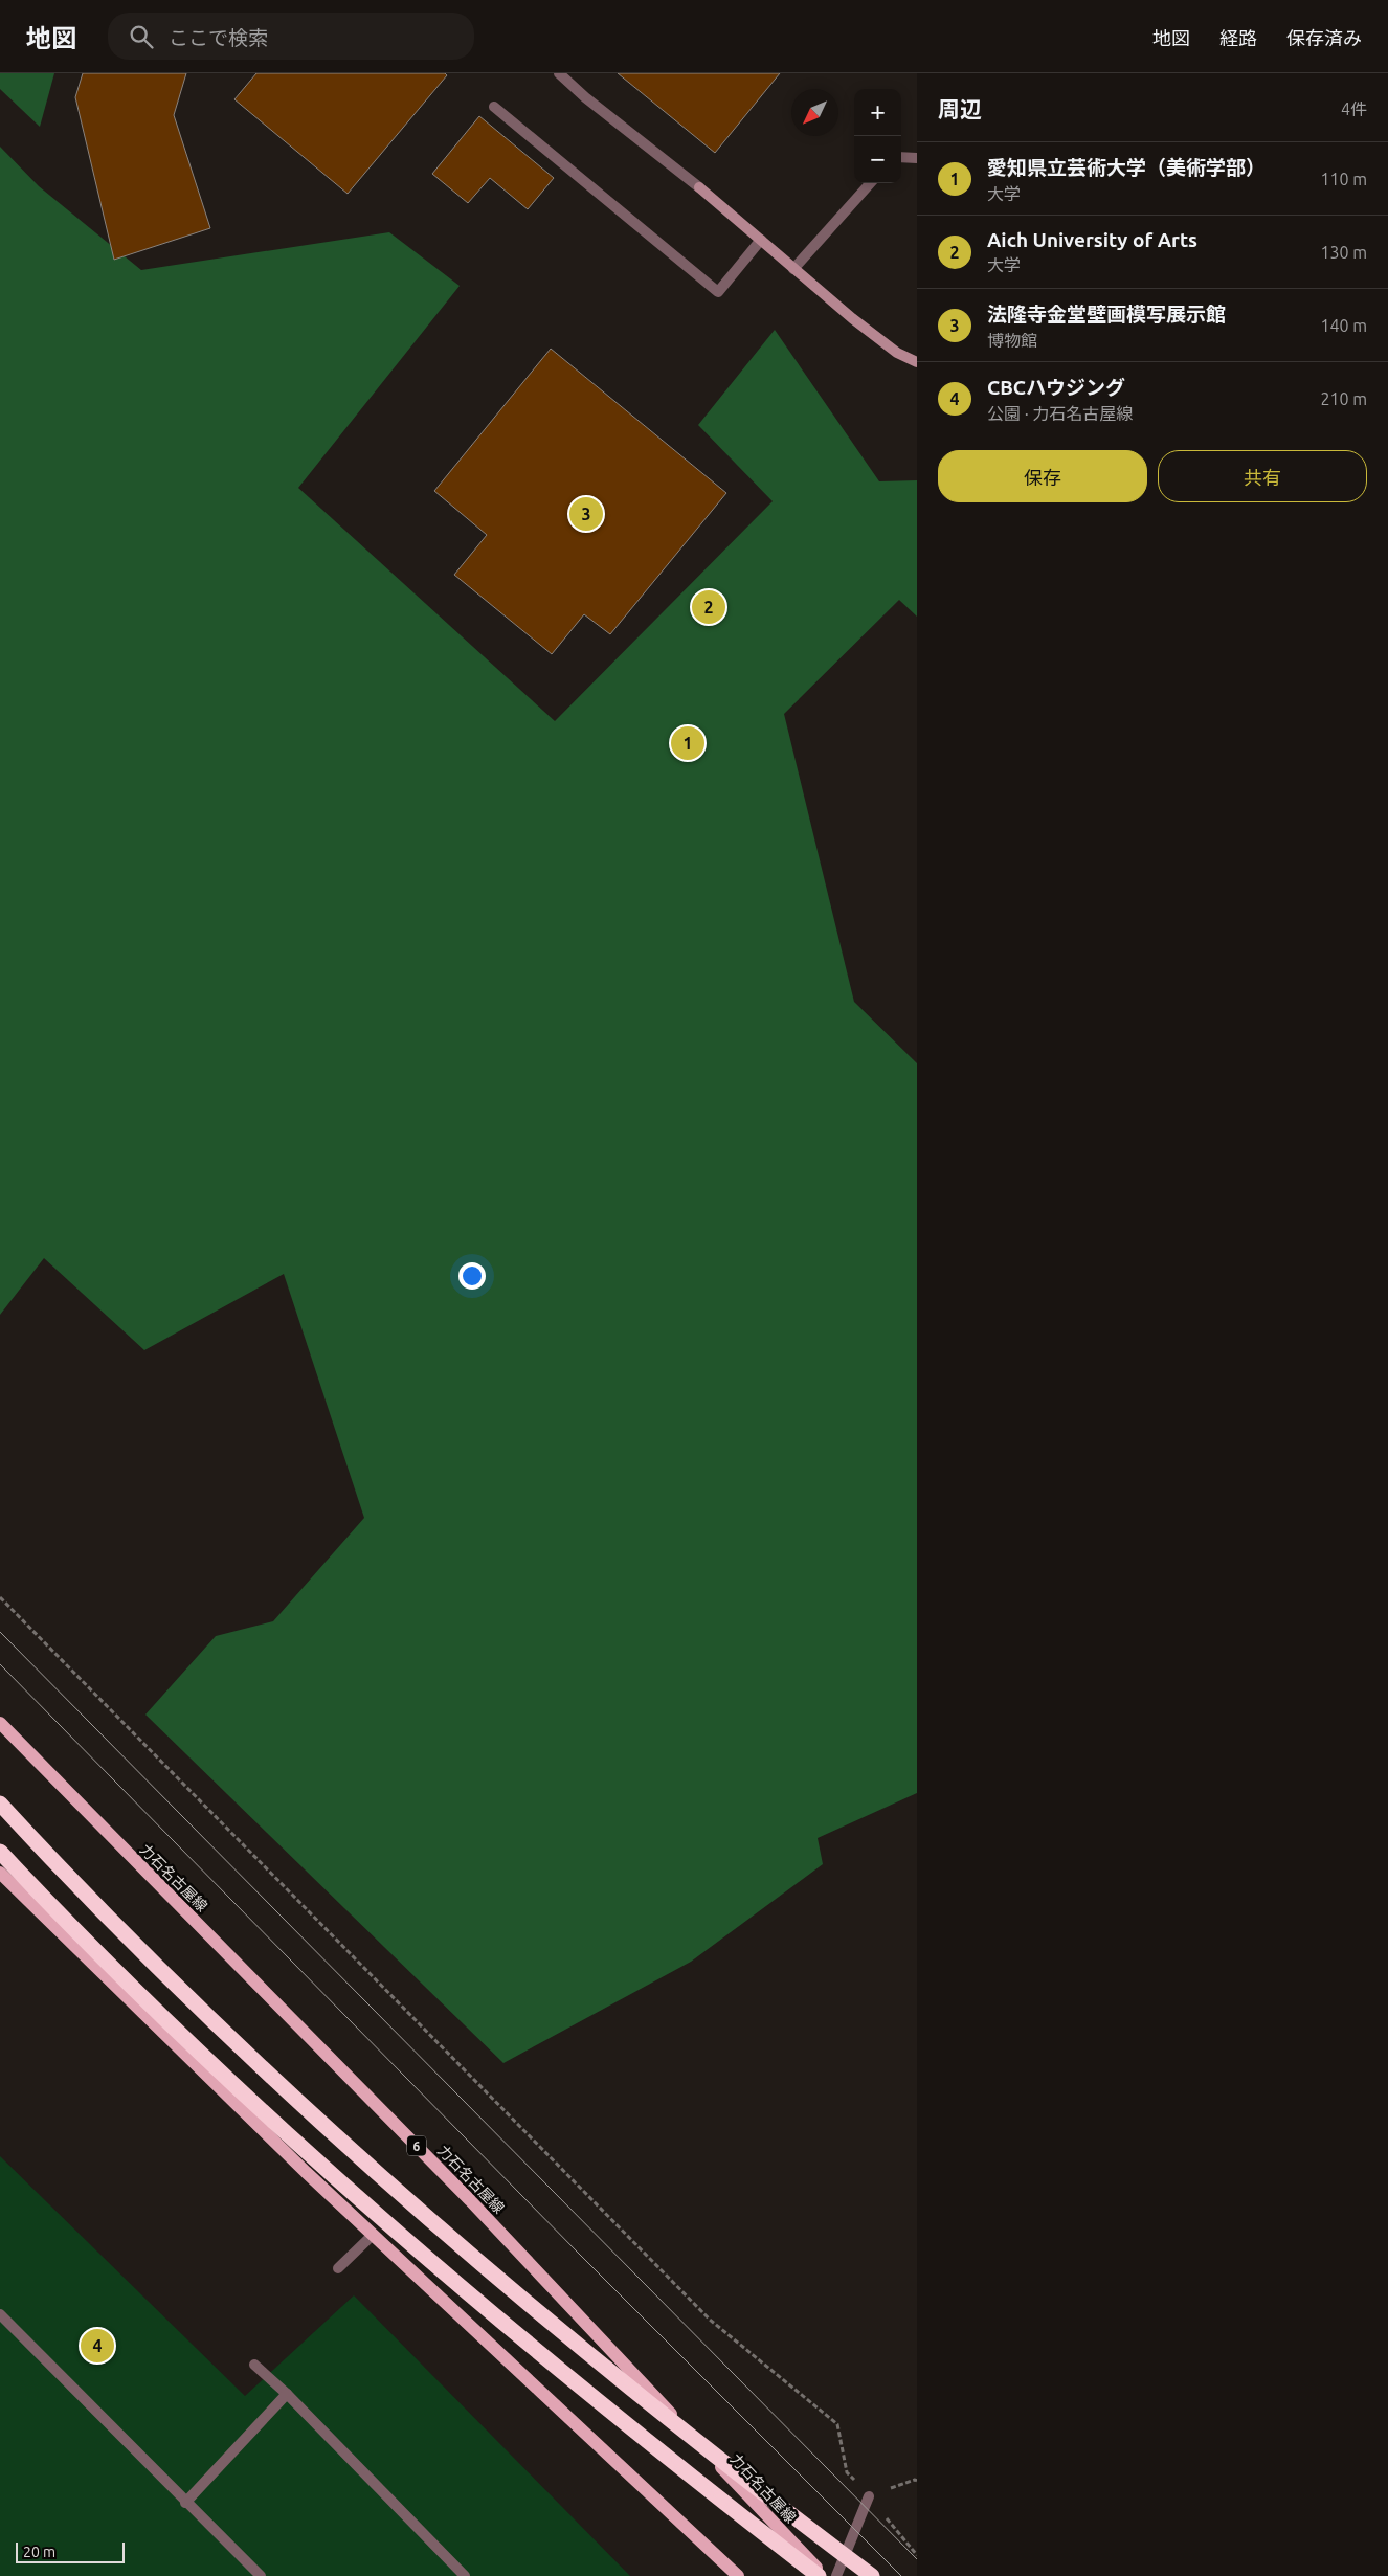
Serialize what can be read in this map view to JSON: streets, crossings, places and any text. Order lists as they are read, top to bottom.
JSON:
{
  "streets": {
    "main road": ["力石名古屋線", "6"]
  },
  "scale_bar": "20 m",
  "north": "bottom left",
  "page": {
    "header": "地図",
    "search": "ここで検索",
    "nav": ["地図", "経路", "保存済み"],
    "heading": ["周辺", "4件"],
    "map_buttons": ["+", "−"],
    "list": [
      {
        "mark": "1",
        "name": "愛知県立芸術大学（美術学部）",
        "note": "大学",
        "value": "110 m"
      },
      {
        "mark": "2",
        "name": "Aich University of Arts",
        "note": "大学",
        "value": "130 m"
      },
      {
        "mark": "3",
        "name": "法隆寺金堂壁画模写展示館",
        "note": "博物館",
        "value": "140 m"
      },
      {
        "mark": "4",
        "name": "CBCハウジング",
        "note": "公園 · 力石名古屋線",
        "value": "210 m"
      }
    ],
    "buttons": ["保存", "共有"],
    "pins": [
      "3",
      "2",
      "1",
      "4"
    ],
    "scale": "20 m"
  }
}
